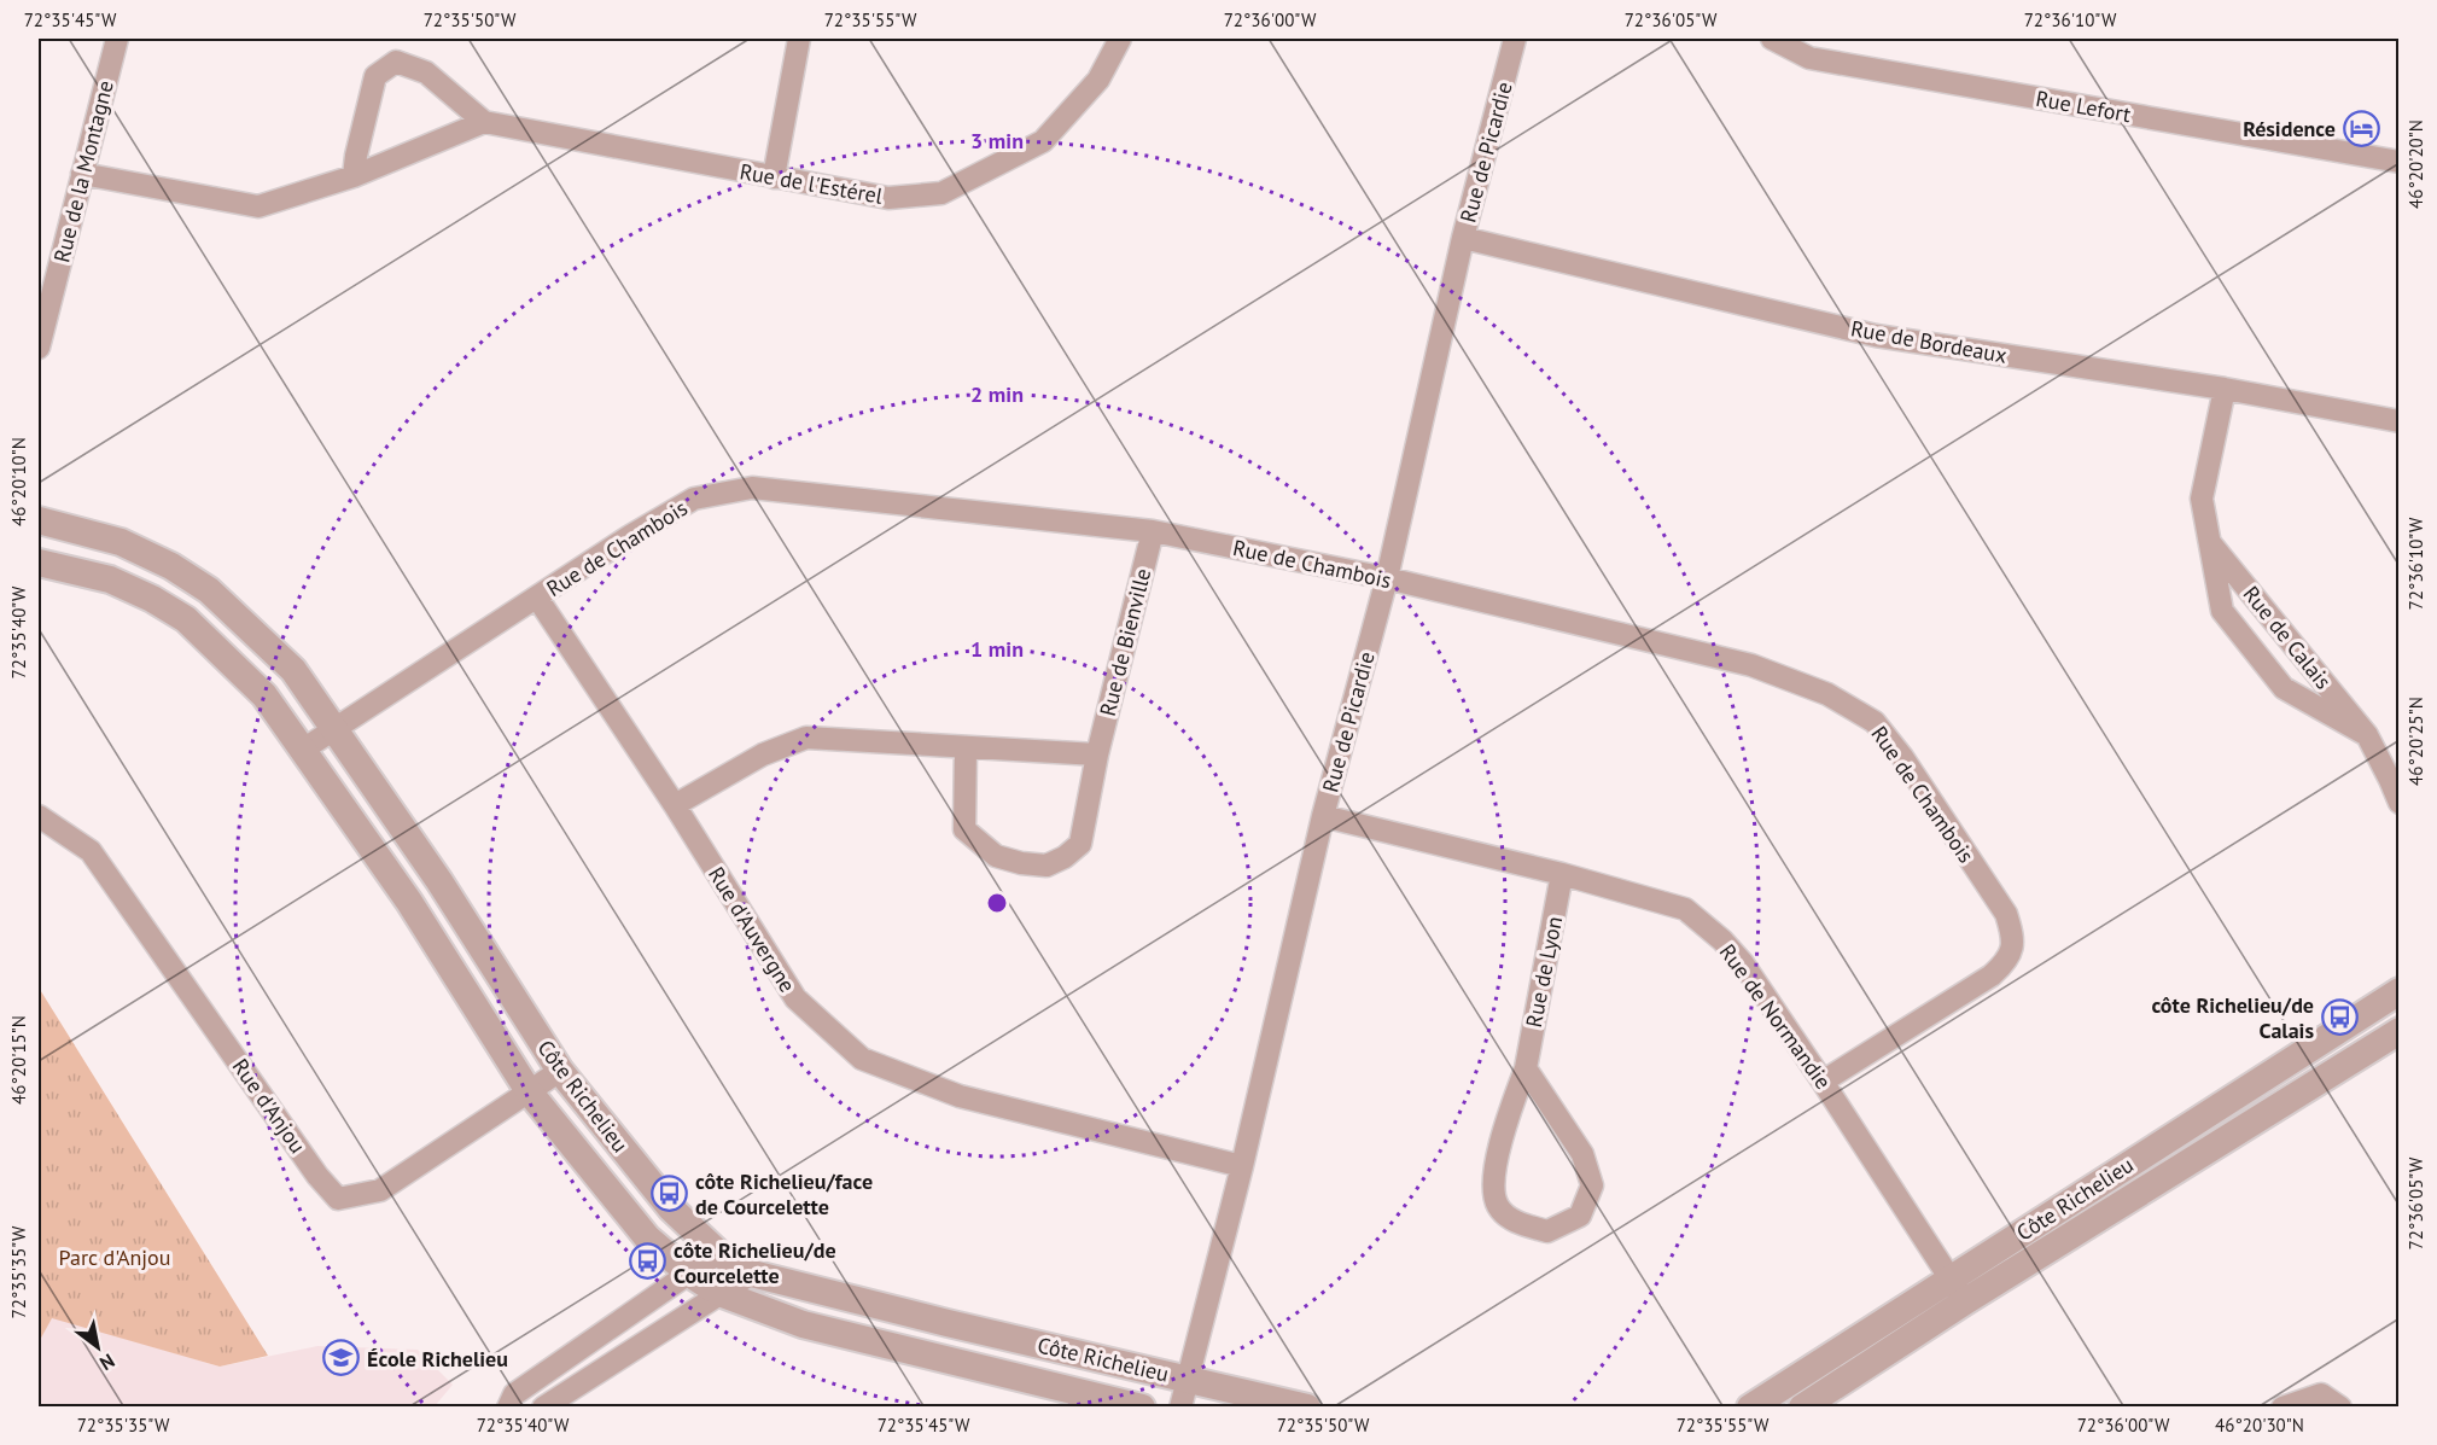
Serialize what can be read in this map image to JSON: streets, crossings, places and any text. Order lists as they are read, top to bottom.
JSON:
{
  "streets": {
    "street": [
      "Rue Lefort",
      "Rue de Picardie",
      "Rue de la Montagne",
      "Rue de l'Estérel",
      "Rue de Bordeaux",
      "Rue de Chambois",
      "Rue de Calais",
      "Rue de Bienville",
      "Rue d'Auvergne",
      "Rue de Lyon",
      "Rue de Normandie",
      "Côte Richelieu",
      "Rue d'Anjou"
    ]
  },
  "crossings": [
    ["Rue de Picardie", "Rue de Bordeaux"],
    ["Rue de Picardie", "Rue de Chambois"],
    ["Rue de Picardie", "Rue d'Auvergne"],
    ["Rue de Picardie", "Rue de Normandie"],
    ["Rue de Picardie", "Côte Richelieu"],
    ["Rue de Bordeaux", "Rue de Calais"],
    ["Rue de Chambois", "Rue de Bienville"],
    ["Rue de Chambois", "Rue d'Auvergne"],
    ["Rue de Chambois", "Rue de Normandie"],
    ["Rue de Chambois", "Côte Richelieu"],
    ["Rue de Lyon", "Rue de Normandie"],
    ["Rue de Normandie", "Côte Richelieu"],
    ["Côte Richelieu", "Rue d'Anjou"]
  ],
  "parks": ["Parc d'Anjou"],
  "places": {
    "hotel": ["Résidence"],
    "bus stop": ["côte Richelieu/de Calais", "côte Richelieu/face de Courcelette", "côte Richelieu/de Courcelette"],
    "school or university": ["École Richelieu"]
  },
  "north": "bottom right",
  "coordinates": [
    "72°35'45\"W",
    "72°35'50\"W",
    "72°35'55\"W",
    "72°36'00\"W",
    "72°36'05\"W",
    "72°36'10\"W",
    "46°20'20\"N",
    "46°20'10\"N",
    "72°35'40\"W",
    "46°20'25\"N",
    "46°20'15\"N",
    "72°35'35\"W",
    "46°20'30\"N"
  ],
  "rings": ["3 min", "2 min", "1 min"]
}
